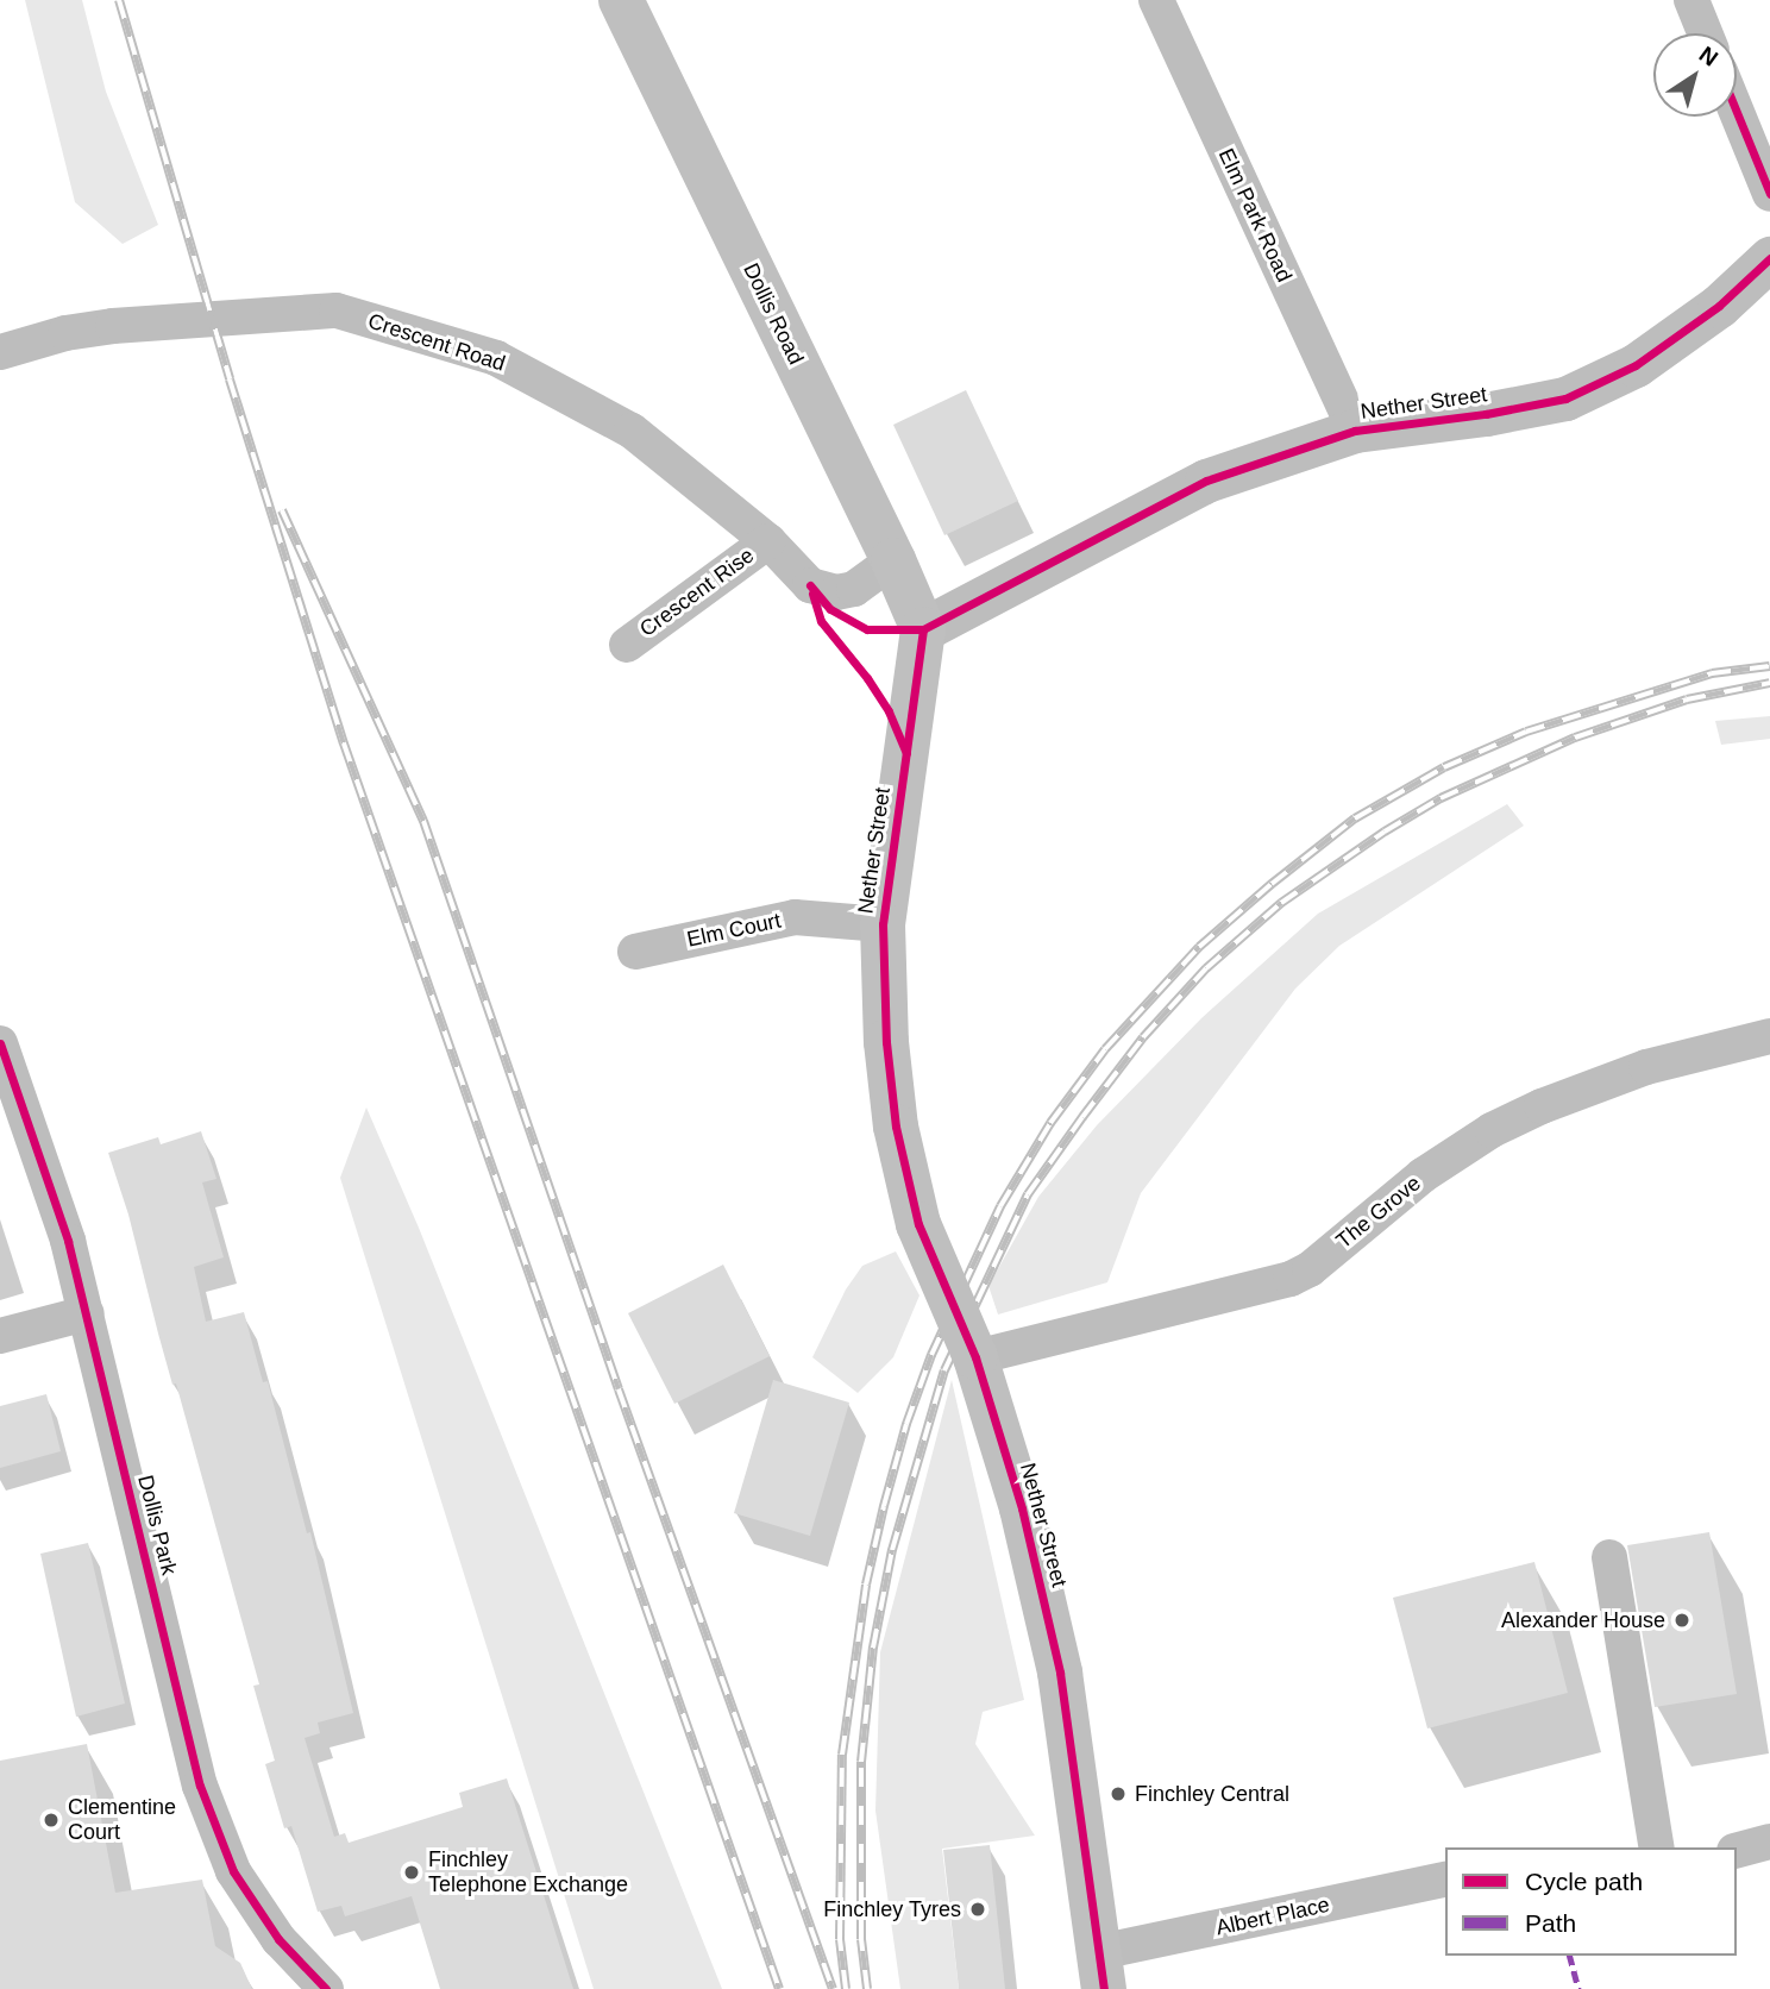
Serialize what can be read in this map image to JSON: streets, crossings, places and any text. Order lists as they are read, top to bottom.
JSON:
{
  "streets": {
    "main road": ["Dollis Road", "Nether Street"],
    "street": [
      "Elm Park Road",
      "Crescent Road",
      "Crescent Rise",
      "Elm Court",
      "The Grove",
      "Dollis Park",
      "Albert Place"
    ]
  },
  "crossings": [
    ["Elm Park Road", "Nether Street"],
    ["Dollis Road", "Crescent Road"],
    ["Dollis Road", "Nether Street"],
    ["Crescent Road", "Crescent Rise"],
    ["Nether Street", "Elm Court"],
    ["Nether Street", "The Grove"],
    ["Nether Street", "Albert Place"]
  ],
  "places": [
    "Alexander House",
    "Finchley Central",
    "Clementine Court",
    "Finchley Telephone Exchange",
    "Finchley Tyres"
  ],
  "legend": ["Cycle path", "Path"],
  "north": "top right"
}
